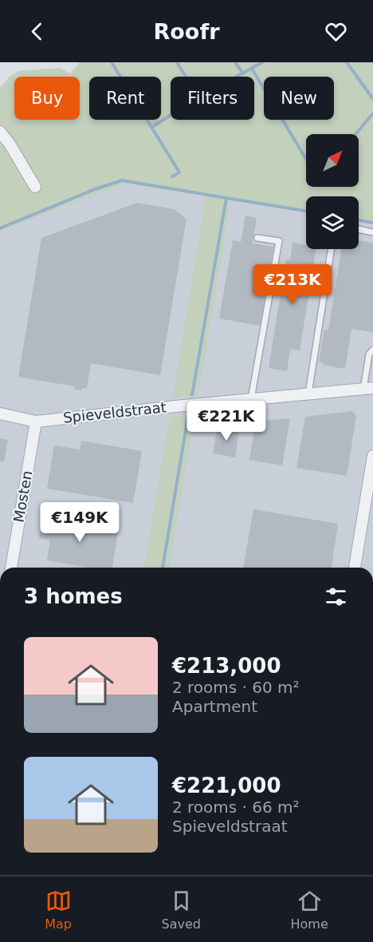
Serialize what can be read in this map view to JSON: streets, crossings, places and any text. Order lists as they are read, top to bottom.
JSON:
{
  "streets": {
    "street": ["Spieveldstraat", "Mosten"]
  },
  "crossings": [
    ["Spieveldstraat", "Mosten"]
  ],
  "north": "top right",
  "page": {
    "header": "Roofr",
    "chip": [
      "Buy",
      "Rent",
      "Filters",
      "New"
    ],
    "price": ["€213K", "€221K", "€149K"],
    "heading": "3 homes",
    "list": [
      {
        "name": "€213,000",
        "note": "2 rooms · 60 m² · Apartment"
      },
      {
        "name": "€221,000",
        "note": "2 rooms · 66 m² · Spieveldstraat"
      }
    ],
    "tabs": ["Map", "Saved", "Home"]
  }
}
